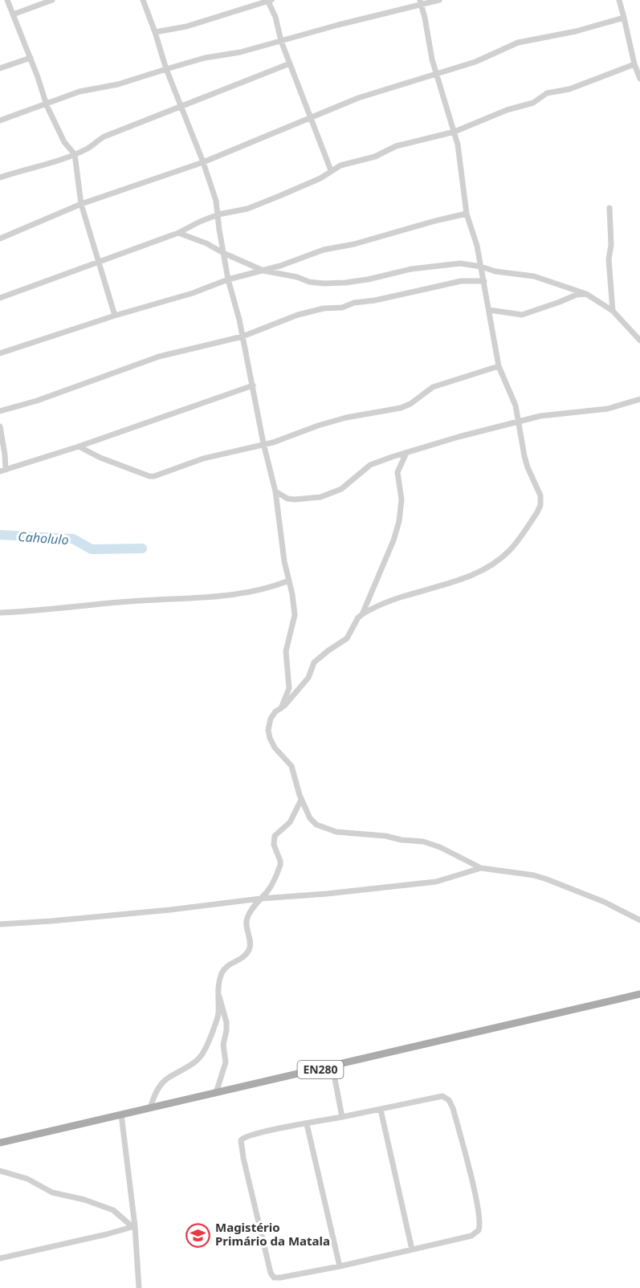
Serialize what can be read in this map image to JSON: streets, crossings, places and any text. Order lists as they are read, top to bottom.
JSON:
{
  "streets": {
    "main road": ["EN280"]
  },
  "water": ["Caholulo"],
  "places": {
    "school or university": ["Magistério Primário da Matala"]
  }
}
